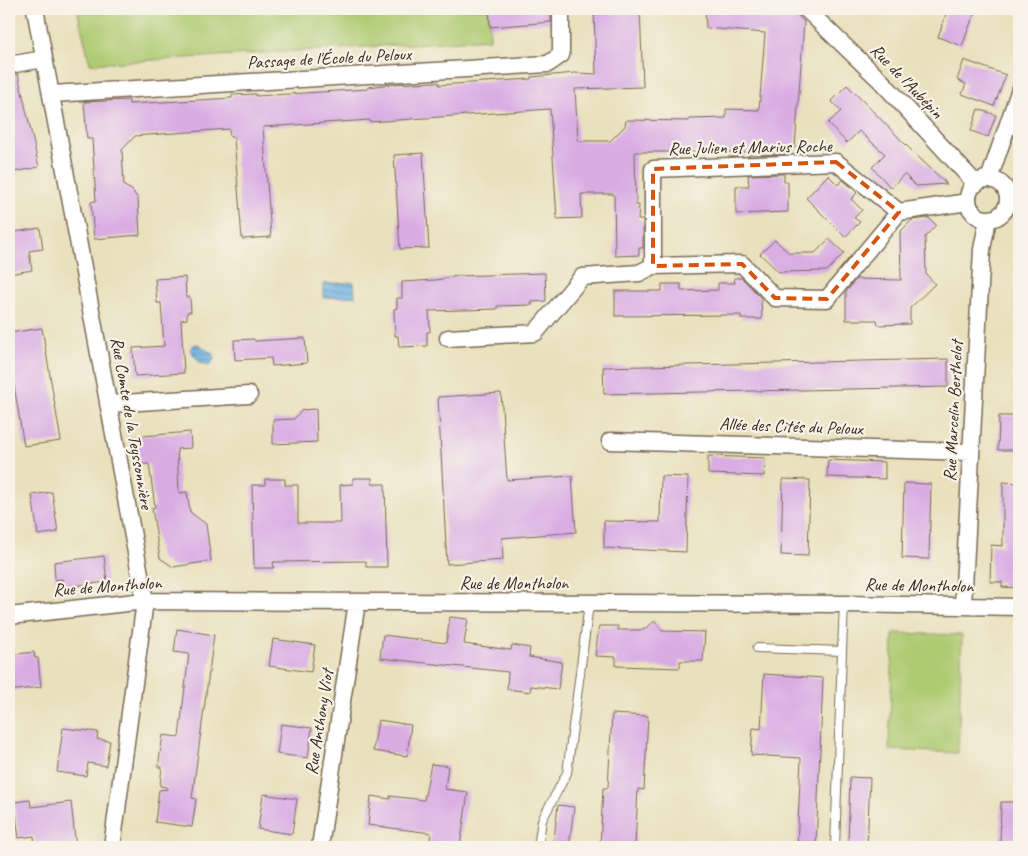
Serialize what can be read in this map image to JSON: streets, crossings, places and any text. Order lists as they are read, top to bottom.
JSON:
{
  "streets": {
    "street": [
      "Passage de l'École du Peloux",
      "Rue de l'Aubépin",
      "Rue Julien et Marius Roche",
      "Rue Marcelin Berthelot",
      "Rue Comte de la Teyssonnière",
      "Allée des Cités du Peloux",
      "Rue de Montholon",
      "Rue Anthony Viot"
    ]
  },
  "crossings": [
    ["Passage de l'École du Peloux", "Rue Comte de la Teyssonnière"],
    ["Rue de l'Aubépin", "Rue Marcelin Berthelot"],
    ["Rue Marcelin Berthelot", "Allée des Cités du Peloux"],
    ["Rue Marcelin Berthelot", "Rue de Montholon"],
    ["Rue Comte de la Teyssonnière", "Rue de Montholon"],
    ["Rue de Montholon", "Rue Anthony Viot"]
  ]
}
